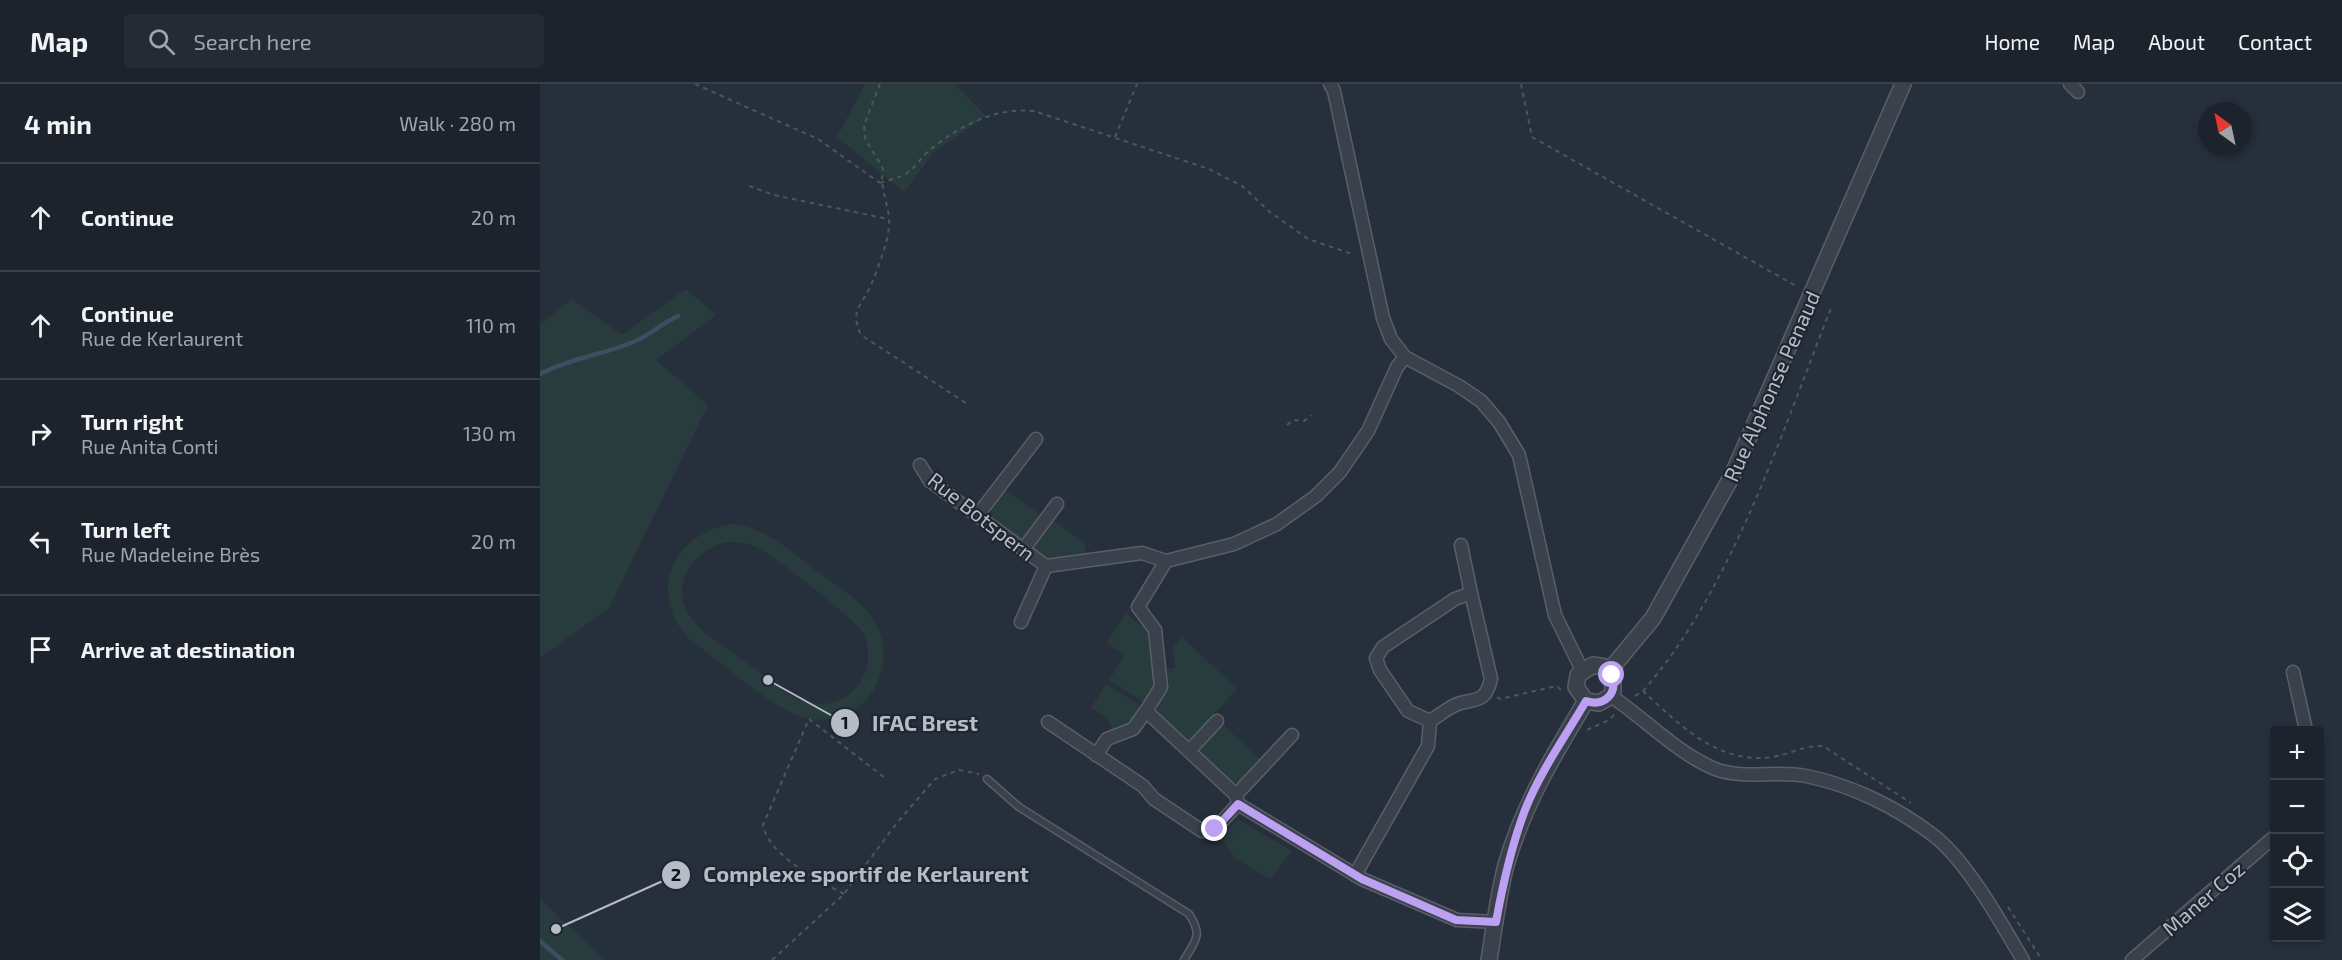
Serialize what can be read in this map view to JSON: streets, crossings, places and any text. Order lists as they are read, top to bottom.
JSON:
{
  "streets": {
    "street": ["Rue Alphonse Penaud", "Rue Botspern", "Maner Coz"]
  },
  "places": ["IFAC Brest", "Complexe sportif de Kerlaurent"],
  "north": "top left",
  "page": {
    "header": "Map",
    "search": "Search here",
    "nav": [
      "Home",
      "Map",
      "About",
      "Contact"
    ],
    "heading": ["4 min", "Walk · 280 m"],
    "list": [
      ["Continue", "20 m"],
      ["Continue", "Rue de Kerlaurent", "110 m"],
      ["Turn right", "Rue Anita Conti", "130 m"],
      ["Turn left", "Rue Madeleine Brès", "20 m"],
      "Arrive at destination"
    ],
    "map_buttons": ["+", "−"]
  }
}
